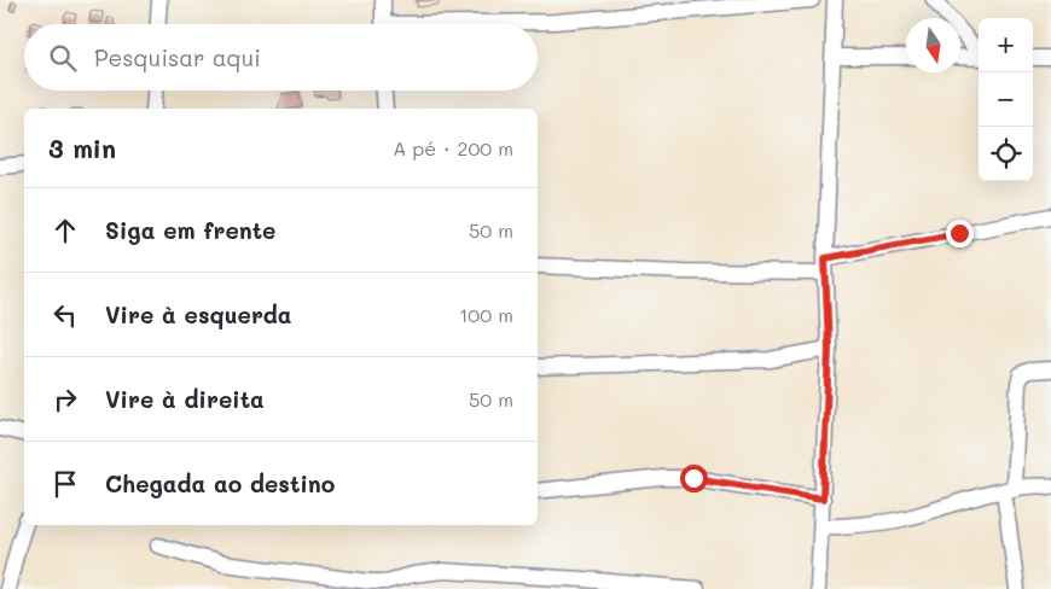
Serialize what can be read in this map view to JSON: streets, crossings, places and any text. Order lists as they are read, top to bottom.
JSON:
{
  "north": "bottom",
  "page": {
    "map_buttons": ["+", "−"],
    "search": "Pesquisar aqui",
    "heading": ["3 min", "A pé · 200 m"],
    "list": [
      ["Siga em frente", "50 m"],
      ["Vire à esquerda", "100 m"],
      ["Vire à direita", "50 m"],
      "Chegada ao destino"
    ]
  }
}
